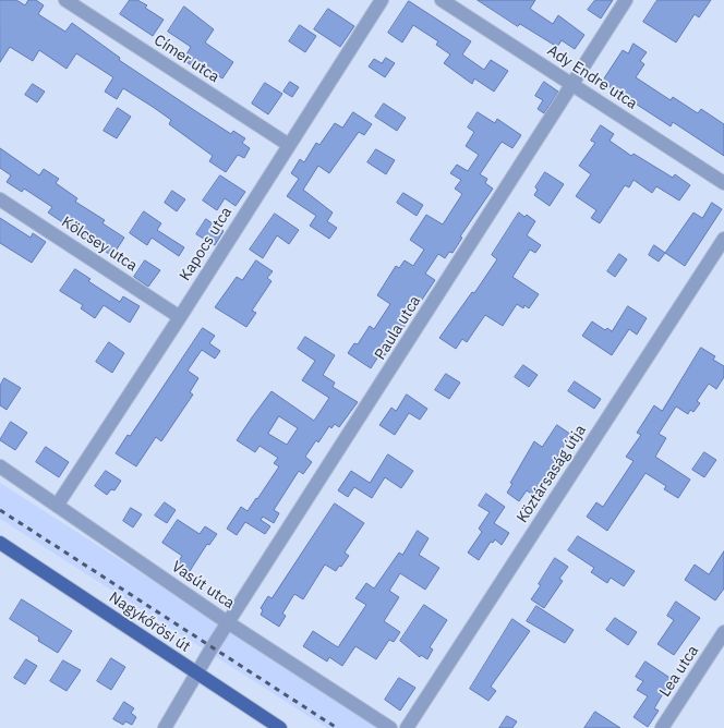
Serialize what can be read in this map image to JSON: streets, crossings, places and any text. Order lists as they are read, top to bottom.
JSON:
{
  "streets": {
    "main road": ["Nagykőrösi út"],
    "street": [
      "Címer utca",
      "Ady Endre utca",
      "Kölcsey utca",
      "Kapocs utca",
      "Paula utca",
      "Köztársaság útja",
      "Vasút utca",
      "Lea utca"
    ]
  },
  "crossings": [
    ["Címer utca", "Kapocs utca"],
    ["Ady Endre utca", "Paula utca"],
    ["Kölcsey utca", "Kapocs utca"],
    ["Kapocs utca", "Vasút utca"],
    ["Paula utca", "Vasút utca"],
    ["Paula utca", "Nagykőrösi út"]
  ]
}
